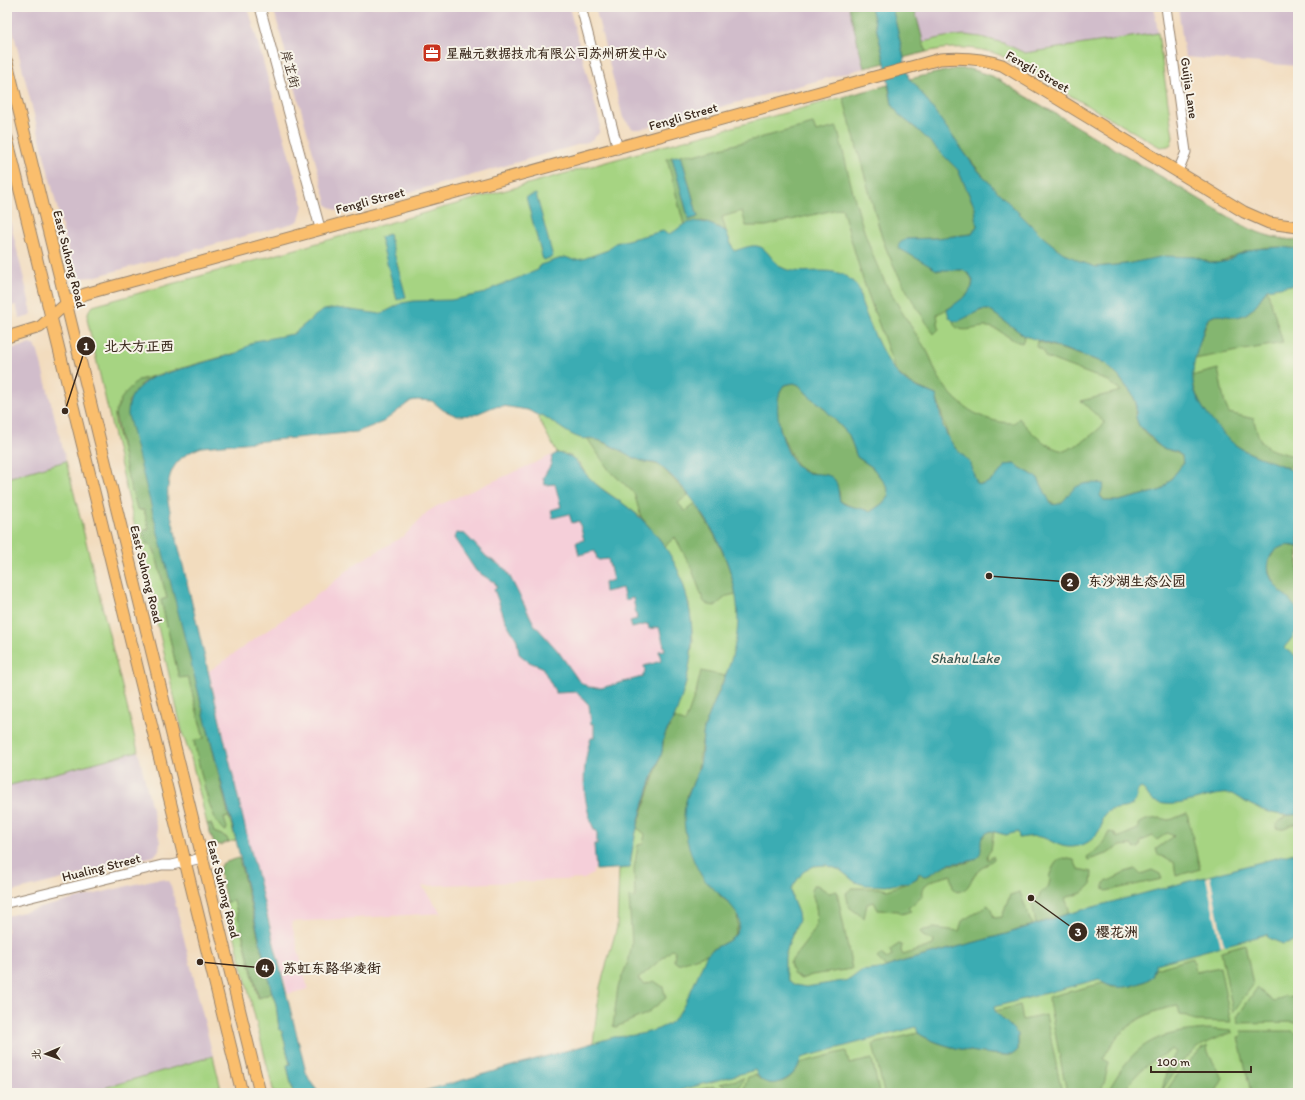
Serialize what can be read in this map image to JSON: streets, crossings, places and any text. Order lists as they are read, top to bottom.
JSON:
{
  "streets": {
    "main road": ["Fengli Street", "East Suhong Road"],
    "street": ["岸芷街", "Guijia Lane", "Hualing Street"]
  },
  "crossings": [
    ["岸芷街", "Fengli Street"],
    ["Fengli Street", "Guijia Lane"],
    ["Fengli Street", "East Suhong Road"],
    ["East Suhong Road", "Hualing Street"]
  ],
  "water": ["Shahu Lake"],
  "places": {
    "office": ["星融元数据技术有限公司苏州研发中心"],
    "other": [
      "北大方正西",
      "东沙湖生态公园",
      "樱花洲",
      "苏虹东路华凌街"
    ]
  },
  "scale_bar": "100 m",
  "north": "left"
}
